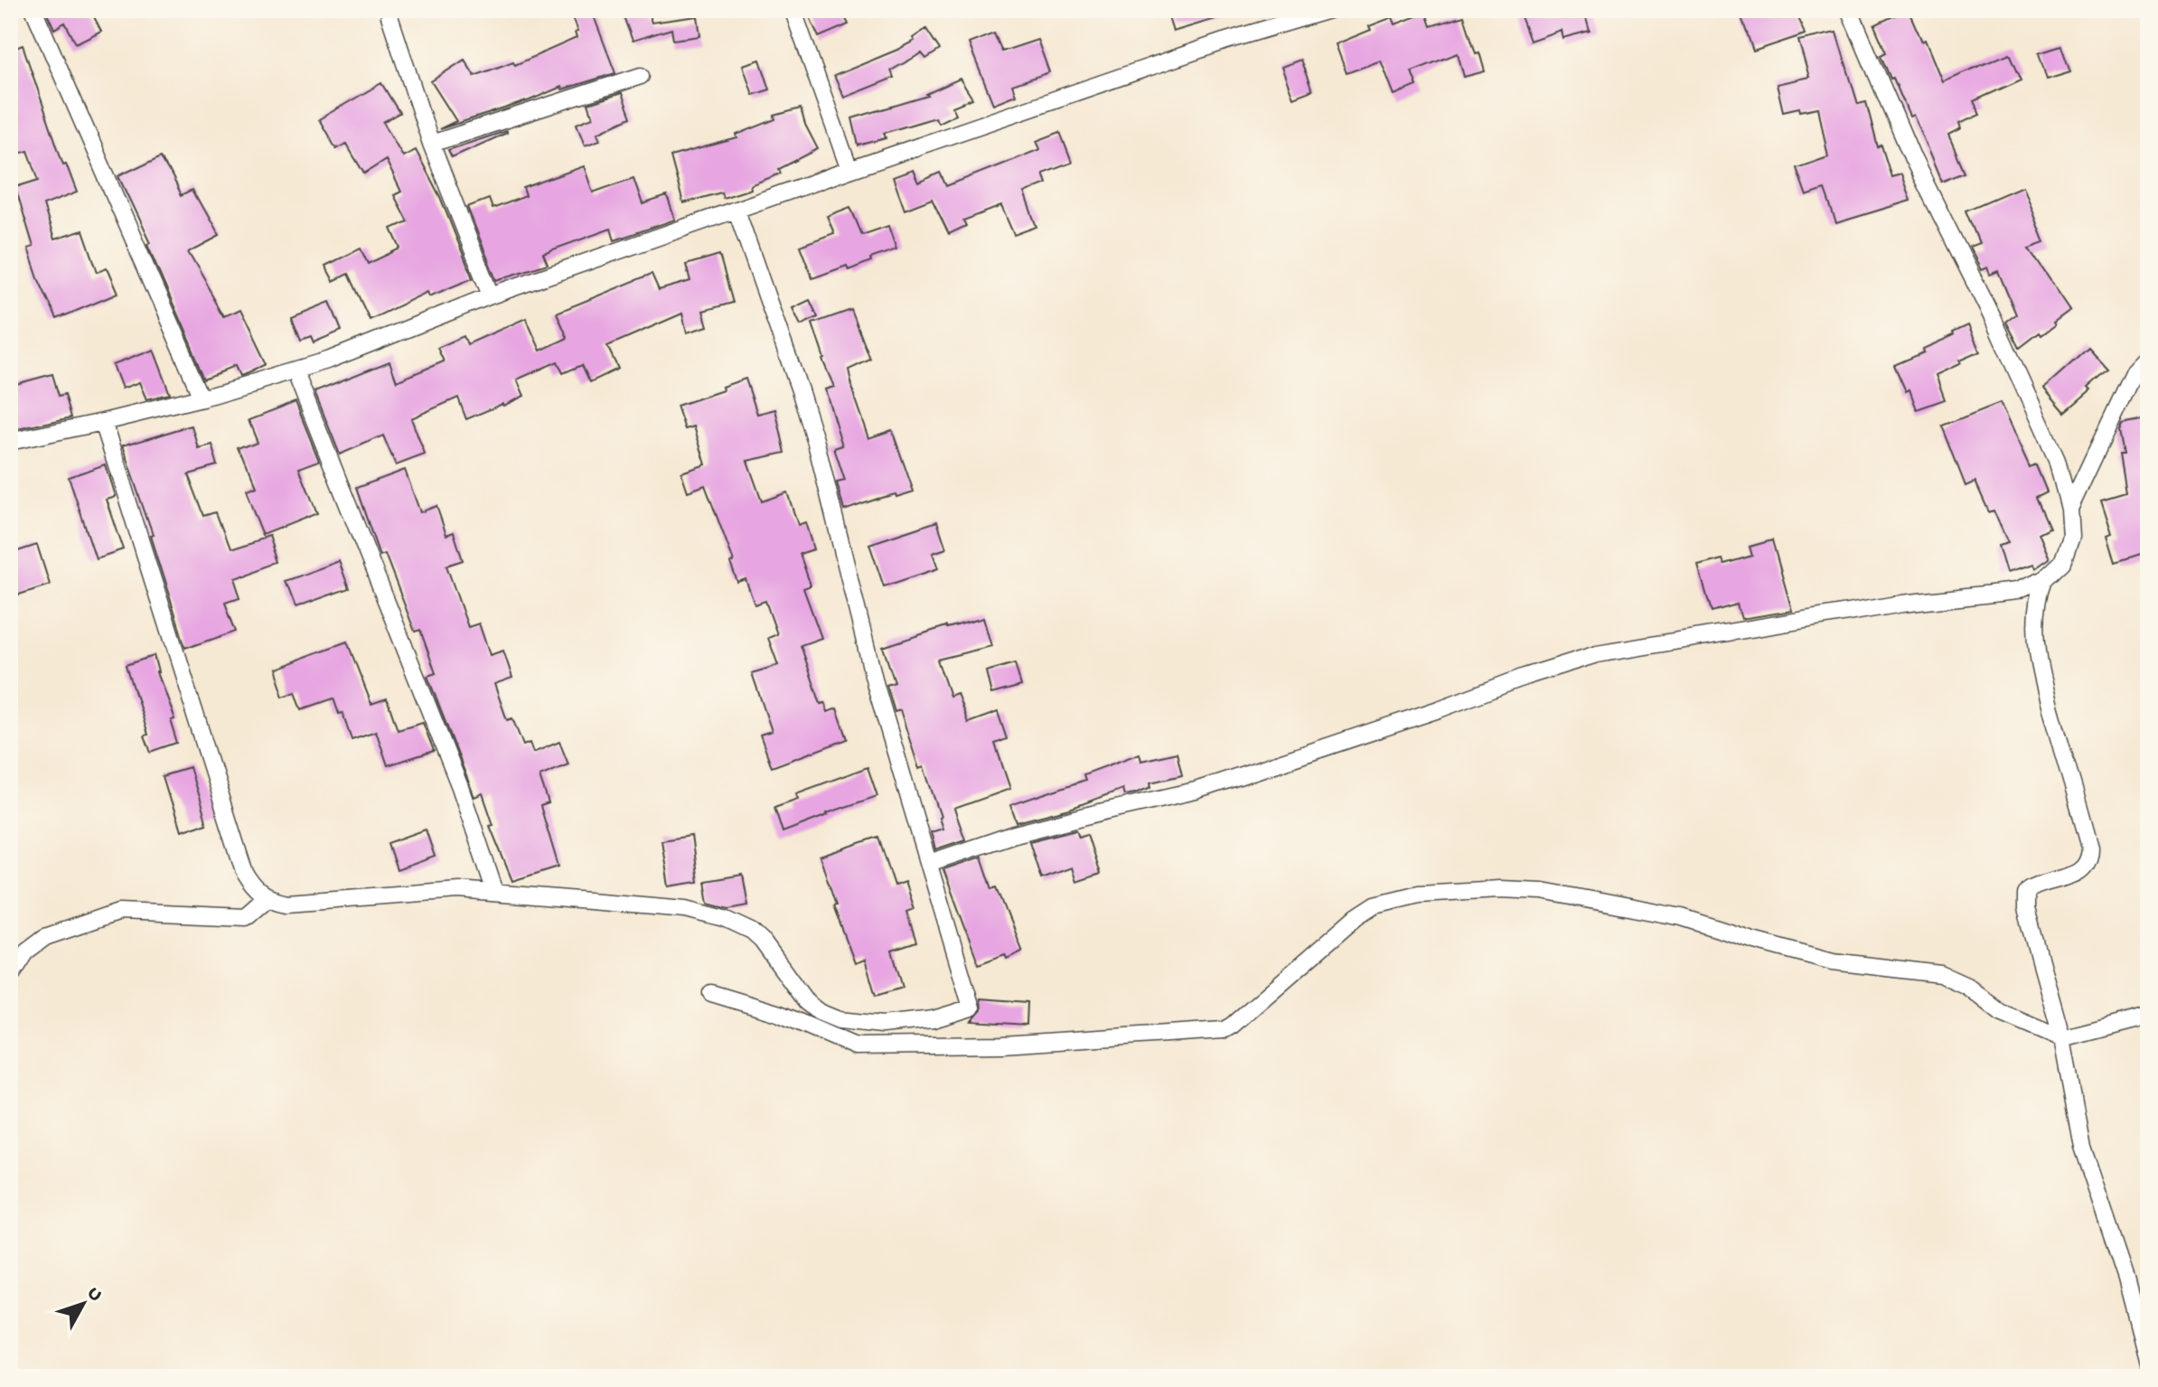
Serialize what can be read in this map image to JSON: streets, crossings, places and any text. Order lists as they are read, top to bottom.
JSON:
{
  "north": "top right"
}
